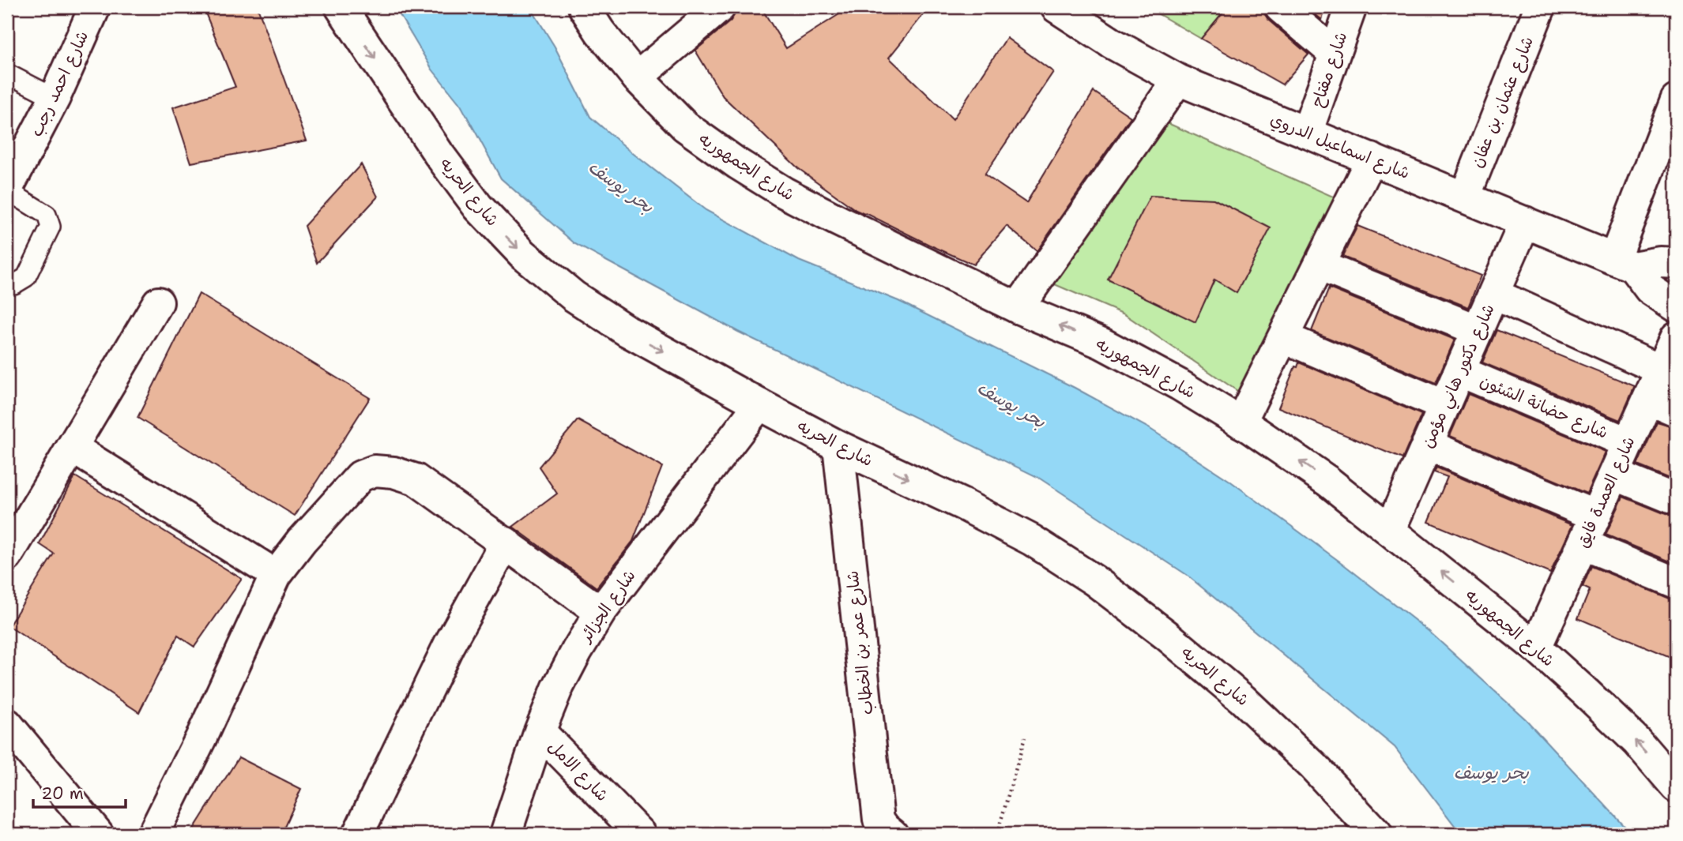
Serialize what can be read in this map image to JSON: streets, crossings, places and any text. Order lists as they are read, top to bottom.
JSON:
{
  "streets": {
    "street": [
      "شارع مفتاح",
      "شارع احمد رجب",
      "شارع عثمان بن عفان",
      "شارع اسماعيل الدروي",
      "شارع الجمهوريه",
      "شارع الحريه",
      "شارع دكتور هاني مؤمن",
      "شارع حضانة الشئون",
      "شارع العمدة فايق",
      "شارع الجزائر",
      "شارع عمر بن الخطاب",
      "شارع الامل"
    ]
  },
  "crossings": [
    ["شارع مفتاح", "شارع اسماعيل الدروي"],
    ["شارع عثمان بن عفان", "شارع اسماعيل الدروي"],
    ["شارع اسماعيل الدروي", "شارع دكتور هاني مؤمن"],
    ["شارع الجمهوريه", "شارع دكتور هاني مؤمن"],
    ["شارع الجمهوريه", "شارع العمدة فايق"],
    ["شارع الحريه", "شارع الجزائر"],
    ["شارع الحريه", "شارع عمر بن الخطاب"],
    ["شارع دكتور هاني مؤمن", "شارع حضانة الشئون"],
    ["شارع حضانة الشئون", "شارع العمدة فايق"],
    ["شارع الجزائر", "شارع الامل"]
  ],
  "one_way": ["شارع الحريه"],
  "water": ["بحر يوسف"],
  "scale_bar": "20 m"
}
